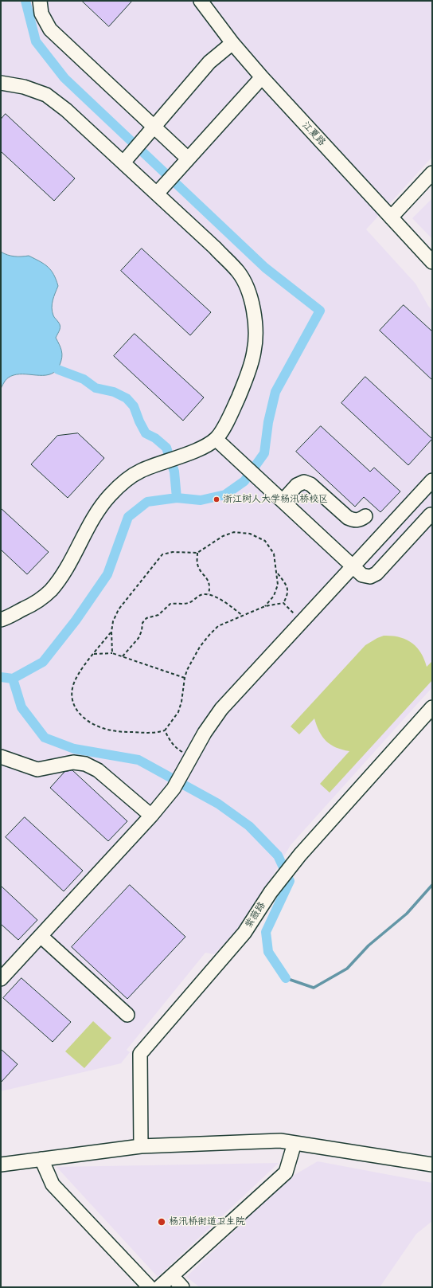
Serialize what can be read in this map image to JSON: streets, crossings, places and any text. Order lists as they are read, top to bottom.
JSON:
{
  "streets": {
    "street": ["江夏路", "紫薇路"]
  },
  "places": ["浙江树人大学杨汛桥校区", "杨汛桥街道卫生院"]
}
